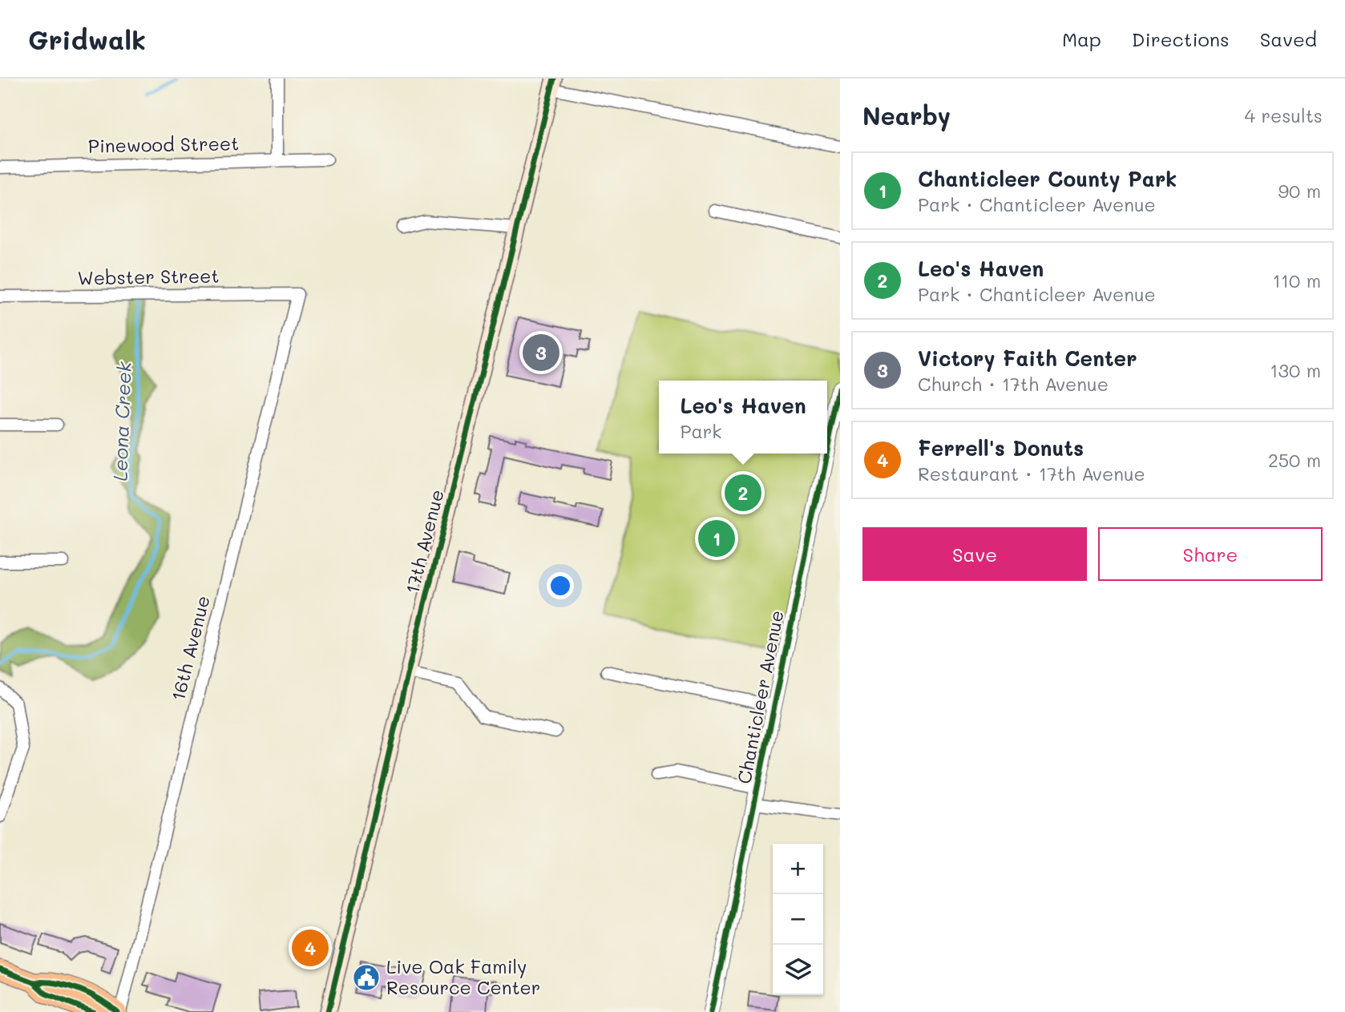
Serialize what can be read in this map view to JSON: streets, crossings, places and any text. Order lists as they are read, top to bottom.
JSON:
{
  "streets": {
    "main road": ["17th Avenue"],
    "street": [
      "Pinewood Street",
      "Webster Street",
      "16th Avenue",
      "Chanticleer Avenue"
    ]
  },
  "crossings": [
    ["Webster Street", "16th Avenue"]
  ],
  "water": ["Leona Creek"],
  "places": {
    "public building": ["Live Oak Family Resource Center"]
  },
  "page": {
    "header": "Gridwalk",
    "nav": ["Map", "Directions", "Saved"],
    "heading": ["Nearby", "4 results"],
    "list": [
      {
        "mark": "1",
        "name": "Chanticleer County Park",
        "note": "Park · Chanticleer Avenue",
        "value": "90 m"
      },
      {
        "mark": "2",
        "name": "Leo's Haven",
        "note": "Park · Chanticleer Avenue",
        "value": "110 m"
      },
      {
        "mark": "3",
        "name": "Victory Faith Center",
        "note": "Church · 17th Avenue",
        "value": "130 m"
      },
      {
        "mark": "4",
        "name": "Ferrell's Donuts",
        "note": "Restaurant · 17th Avenue",
        "value": "250 m"
      }
    ],
    "pins": [
      "3",
      "2",
      "1",
      "4"
    ],
    "popup": ["Leo's Haven", "Park"],
    "buttons": ["Save", "Share"],
    "map_buttons": ["+", "−"]
  }
}
